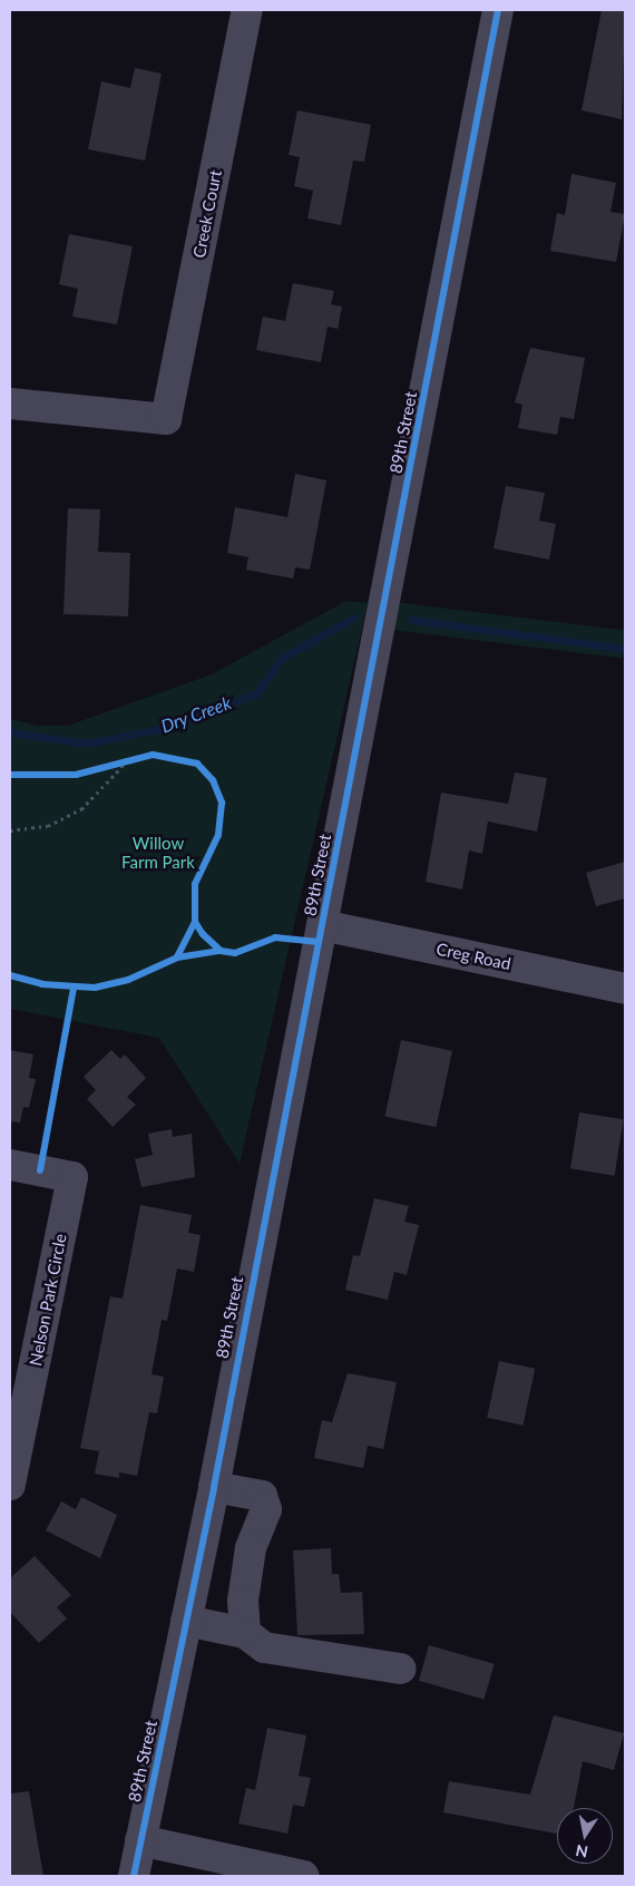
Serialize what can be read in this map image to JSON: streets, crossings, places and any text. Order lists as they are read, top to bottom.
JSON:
{
  "streets": {
    "street": [
      "Creek Court",
      "89th Street",
      "Creg Road",
      "Nelson Park Circle"
    ]
  },
  "crossings": [
    ["89th Street", "Creg Road"]
  ],
  "water": ["Dry Creek"],
  "parks": ["Willow Farm Park"],
  "north": "bottom"
}
